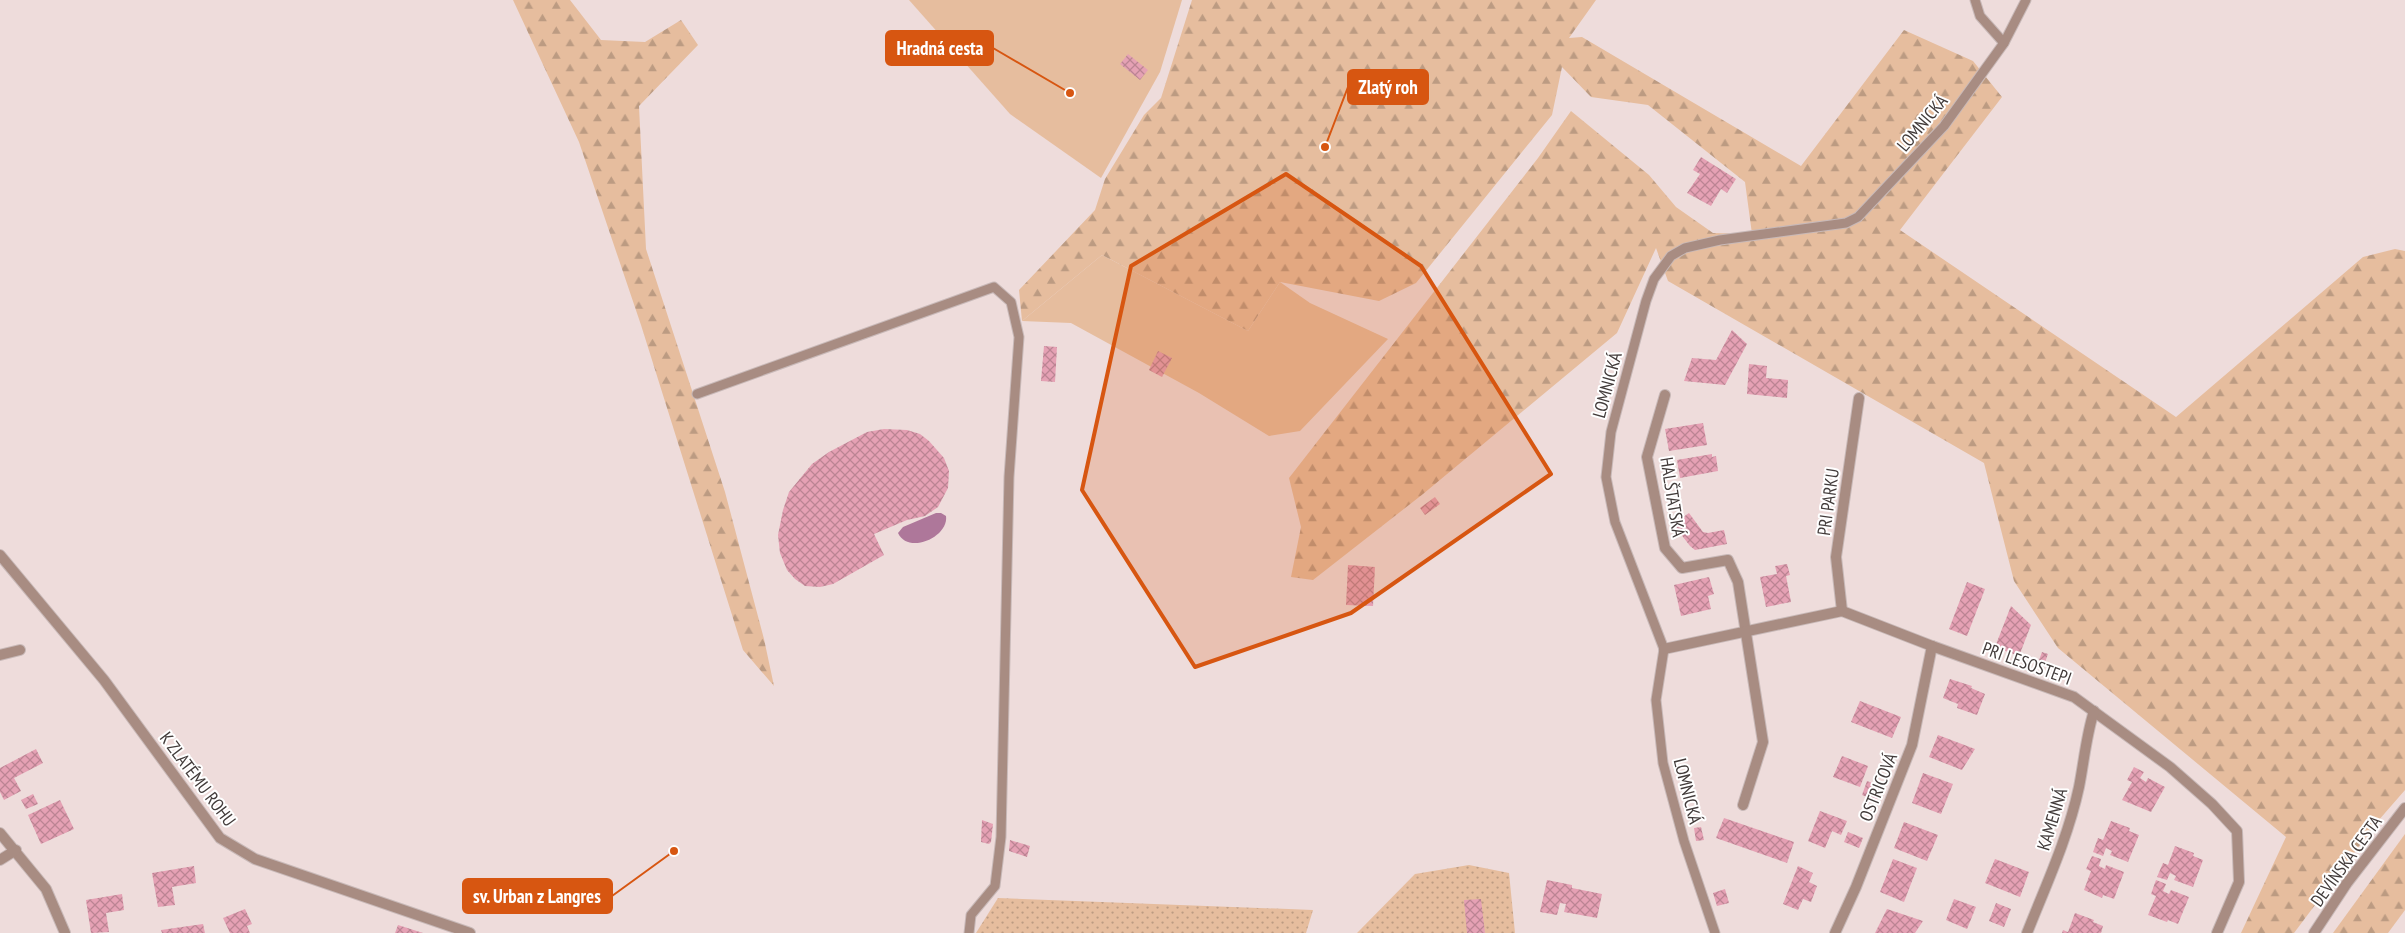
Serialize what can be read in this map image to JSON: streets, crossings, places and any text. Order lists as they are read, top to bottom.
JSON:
{
  "streets": {
    "street": [
      "HALŠTATSKÁ",
      "PRI PARKU",
      "PRI LESOSTEPI",
      "K ZLATÉMU ROHU",
      "OSTRICOVÁ",
      "KAMENNÁ",
      "DEVÍNSKA CESTA"
    ],
    "lane": ["LOMNICKÁ"]
  },
  "crossings": [
    ["PRI PARKU", "PRI LESOSTEPI"],
    ["PRI LESOSTEPI", "OSTRICOVÁ"],
    ["PRI LESOSTEPI", "KAMENNÁ"]
  ],
  "places": ["Hradná cesta", "Zlatý roh", "sv. Urban z Langres"]
}
